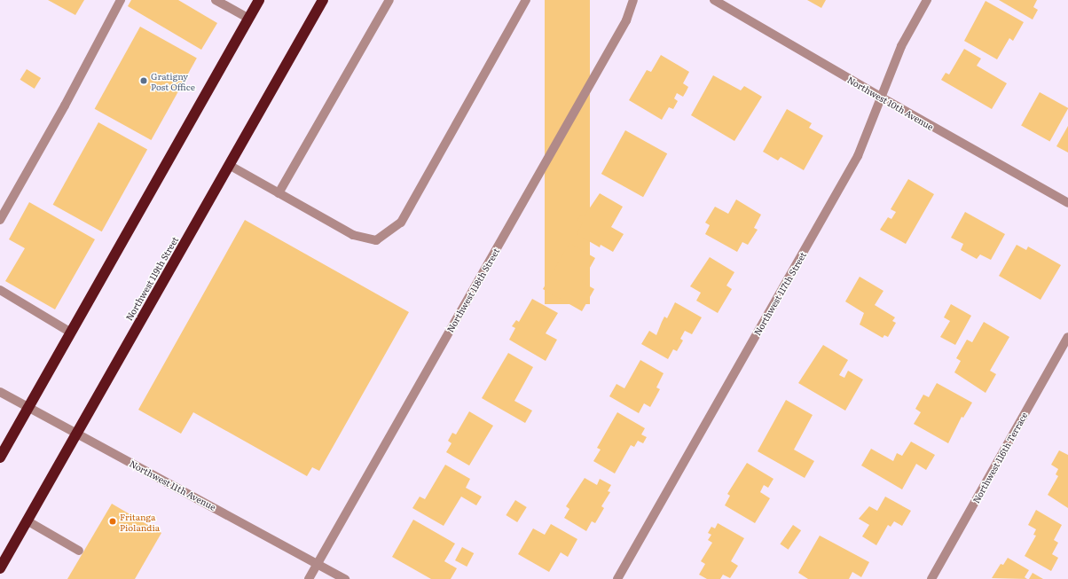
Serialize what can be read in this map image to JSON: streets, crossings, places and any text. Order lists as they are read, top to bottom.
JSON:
{
  "streets": {
    "highway": ["Northwest 119th Street"],
    "street": [
      "Northwest 10th Avenue",
      "Northwest 118th Street",
      "Northwest 117th Street",
      "Northwest 116th Terrace",
      "Northwest 11th Avenue"
    ]
  },
  "crossings": [
    ["Northwest 10th Avenue", "Northwest 117th Street"],
    ["Northwest 119th Street", "Northwest 11th Avenue"],
    ["Northwest 118th Street", "Northwest 11th Avenue"]
  ],
  "places": ["Gratigny Post Office", "Fritanga Piolandia"]
}
